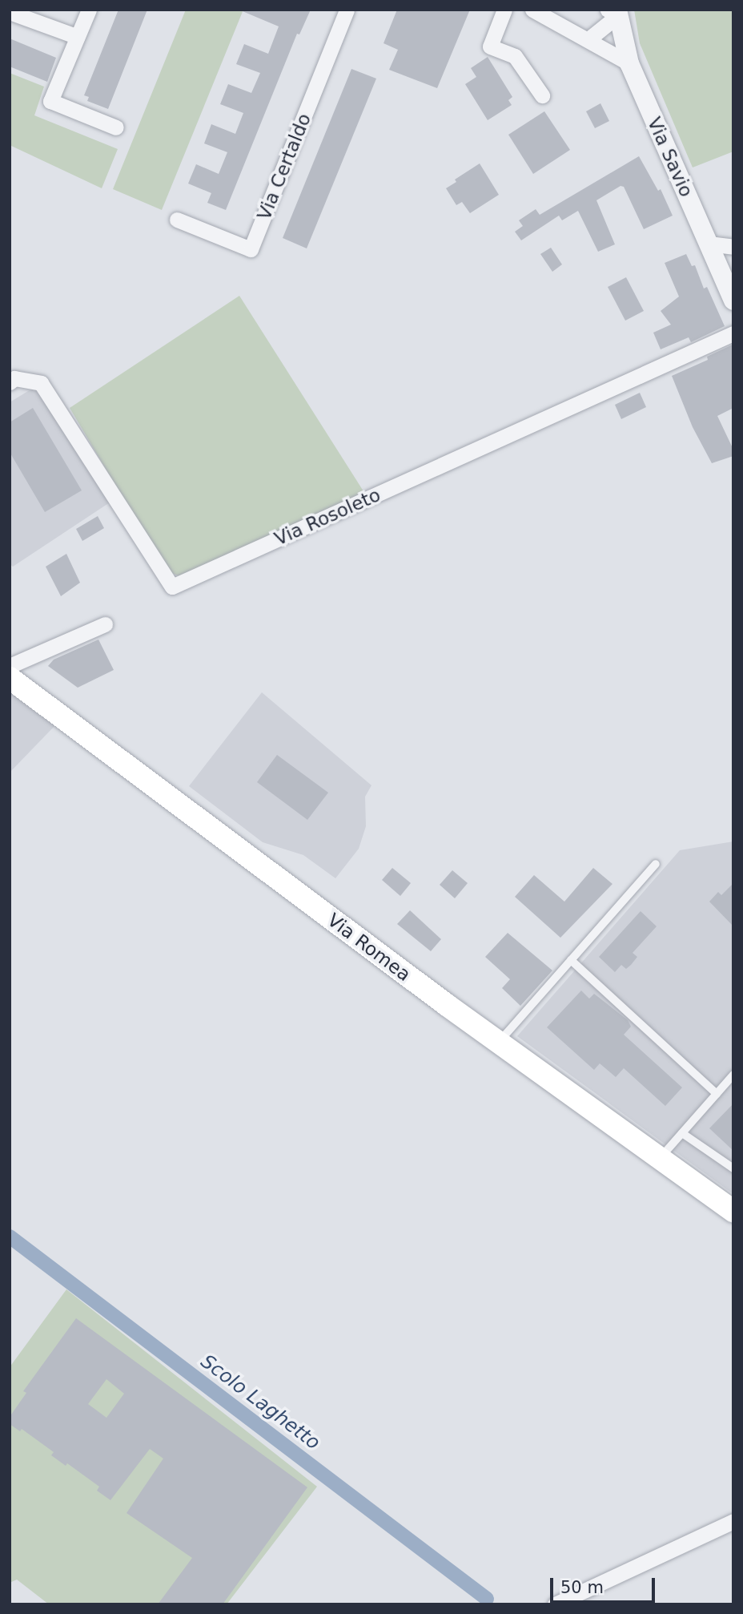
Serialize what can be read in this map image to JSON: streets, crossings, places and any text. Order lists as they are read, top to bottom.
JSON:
{
  "streets": {
    "main road": ["Via Romea"],
    "street": ["Via Savio", "Via Certaldo", "Via Rosoleto"]
  },
  "water": ["Scolo Laghetto"],
  "scale_bar": "50 m"
}
